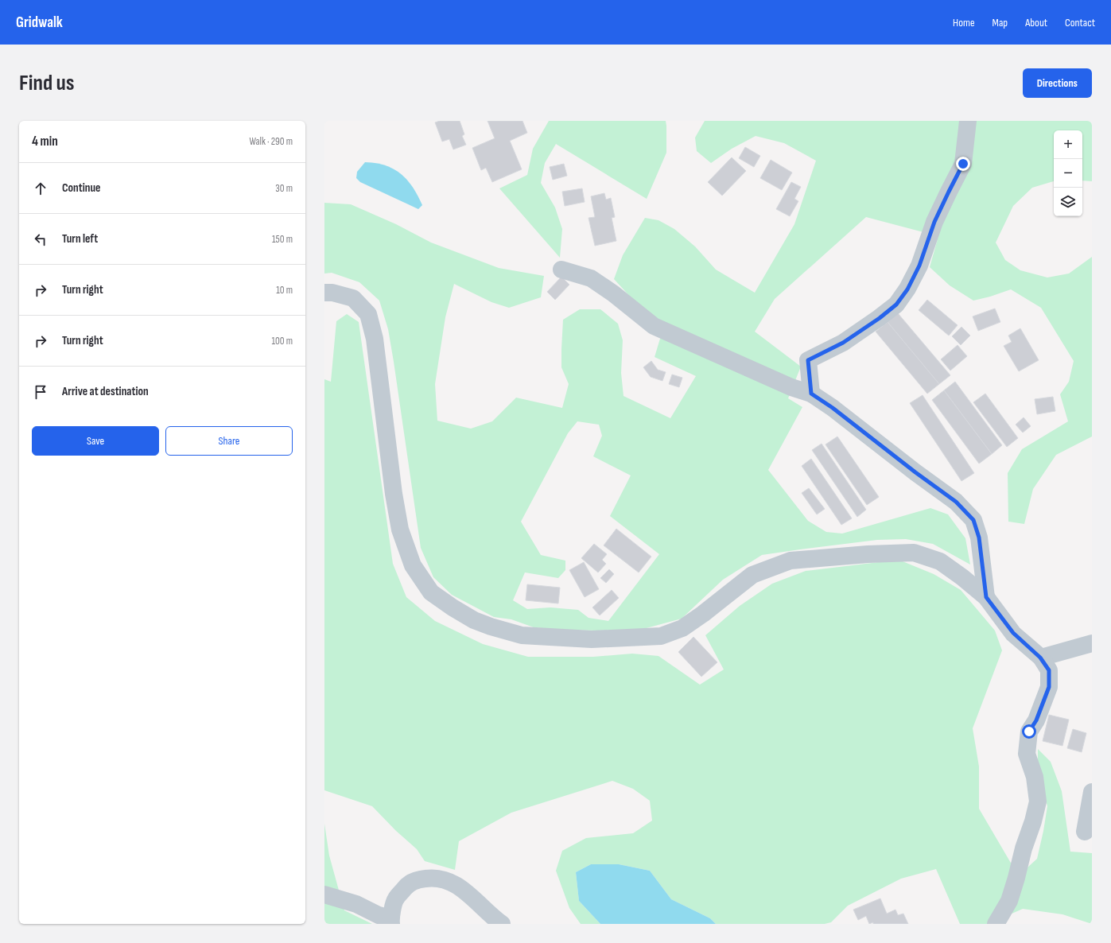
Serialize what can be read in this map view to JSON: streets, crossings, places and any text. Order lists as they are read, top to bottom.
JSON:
{
  "page": {
    "header": "Gridwalk",
    "nav": [
      "Home",
      "Map",
      "About",
      "Contact"
    ],
    "buttons": [
      "Directions",
      ["Save", "Share"]
    ],
    "title": "Find us",
    "heading": ["4 min", "Walk · 290 m"],
    "map_buttons": ["+", "−"],
    "list": [
      ["Continue", "30 m"],
      ["Turn left", "150 m"],
      ["Turn right", "10 m"],
      ["Turn right", "100 m"],
      "Arrive at destination"
    ]
  }
}
